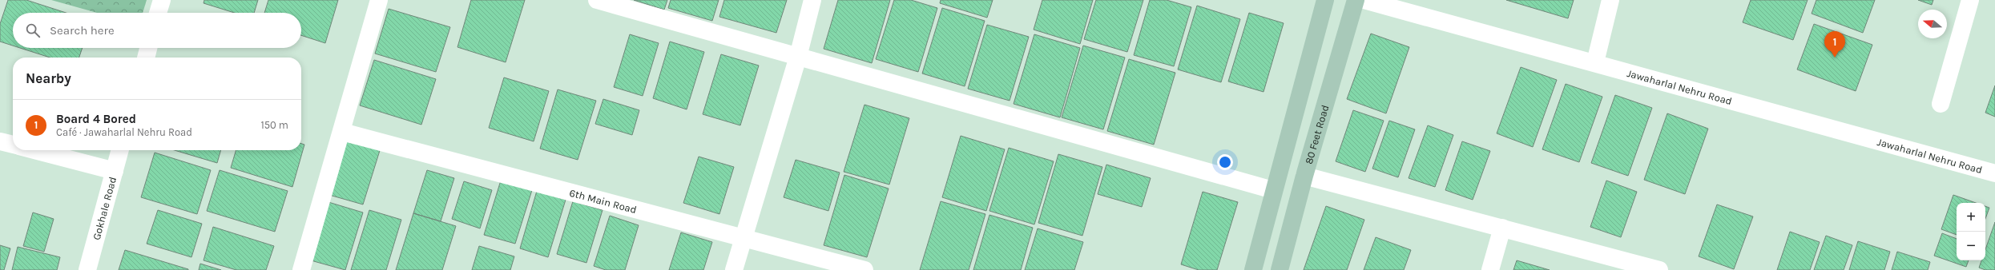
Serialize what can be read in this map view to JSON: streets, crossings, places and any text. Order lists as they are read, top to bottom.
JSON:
{
  "streets": {
    "main road": ["80 Feet Road"],
    "street": ["Jawaharlal Nehru Road", "6th Main Road", "Gokhale Road"]
  },
  "north": "left",
  "page": {
    "search": "Search here",
    "pins": "1",
    "heading": "Nearby",
    "list": [
      {
        "mark": "1",
        "name": "Board 4 Bored",
        "note": "Café · Jawaharlal Nehru Road",
        "value": "150 m"
      }
    ],
    "map_buttons": ["+", "−"]
  }
}
